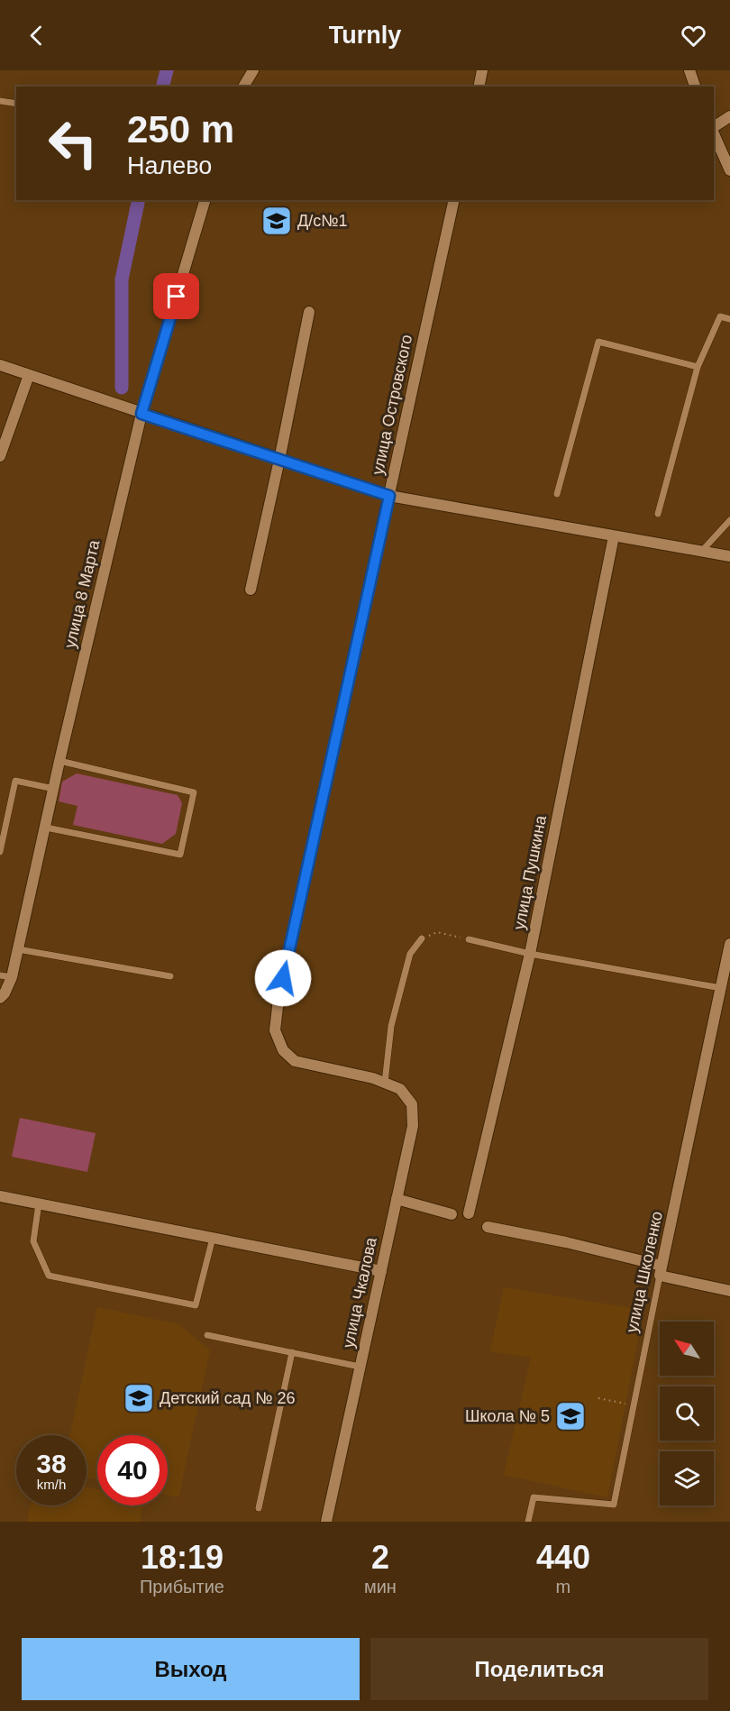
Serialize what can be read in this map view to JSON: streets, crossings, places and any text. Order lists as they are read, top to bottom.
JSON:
{
  "streets": {
    "street": [
      "улица Островского",
      "улица 8 Марта",
      "улица Пушкина",
      "улица Школенко",
      "улица Чкалова"
    ]
  },
  "crossings": [
    ["улица Островского", "улица Чкалова"]
  ],
  "places": {
    "school or university": ["Д/с№1", "Детский сад № 26", "Школа № 5"]
  },
  "north": "top left",
  "page": {
    "header": "Turnly",
    "turn": ["250 m", "Налево"],
    "speed": "38 km/h",
    "limit": "40",
    "eta": [
      "18:19",
      "Прибытие",
      "2",
      "мин",
      "440",
      "m"
    ],
    "buttons": ["Выход", "Поделиться"]
  }
}
